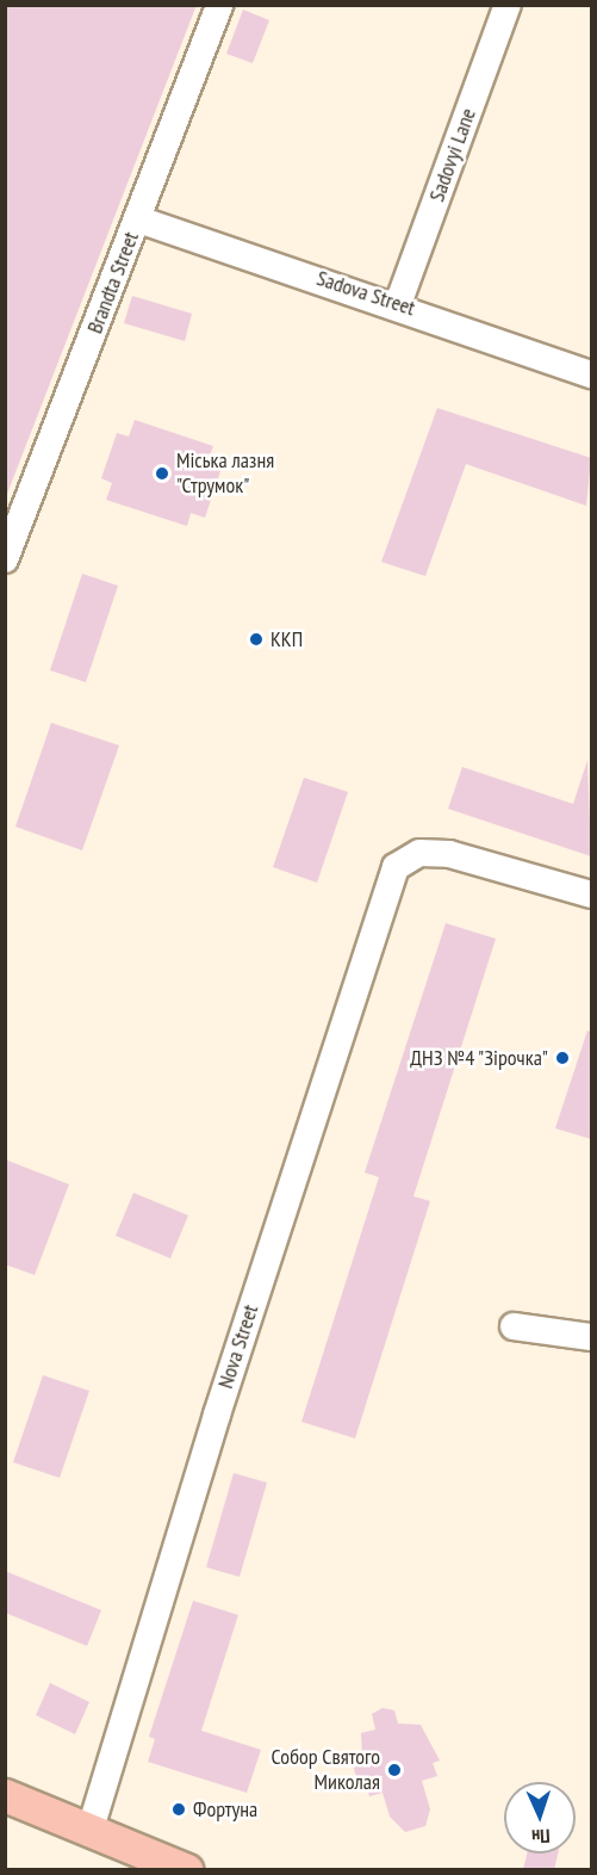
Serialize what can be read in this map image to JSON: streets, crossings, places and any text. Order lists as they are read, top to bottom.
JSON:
{
  "streets": {
    "street": [
      "Sadovyi Lane",
      "Brandta Street",
      "Sadova Street",
      "Nova Street"
    ]
  },
  "crossings": [
    ["Sadovyi Lane", "Sadova Street"],
    ["Brandta Street", "Sadova Street"]
  ],
  "places": [
    "Міська лазня \"Струмок\"",
    "ККП",
    "ДНЗ №4 \"Зірочка\"",
    "Собор Святого Миколая",
    "Фортуна"
  ],
  "north": "bottom"
}
